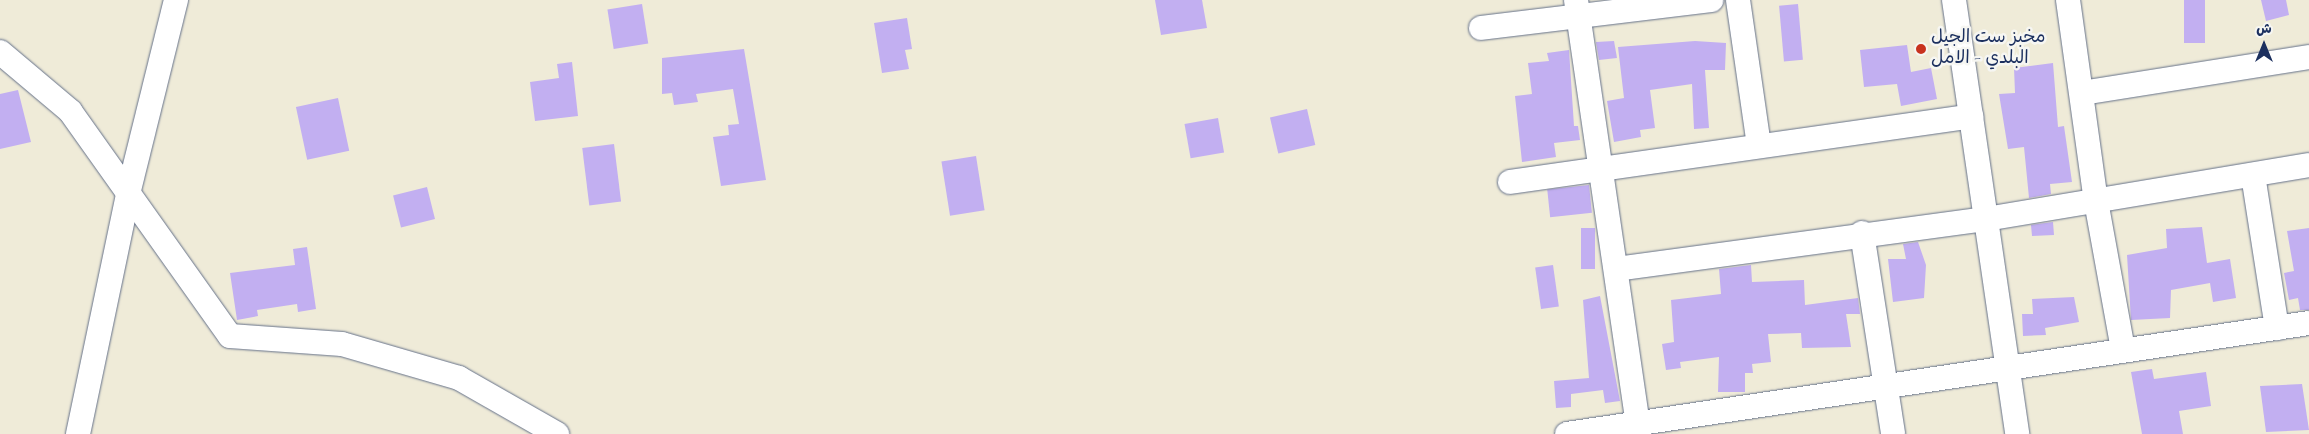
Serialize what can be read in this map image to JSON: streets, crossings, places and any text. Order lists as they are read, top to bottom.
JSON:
{
  "places": ["مخبز ست الجيل البلدي - الامل"],
  "north": "top"
}
